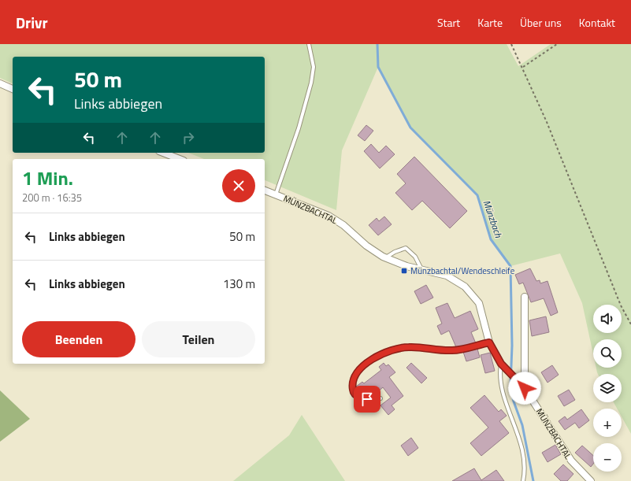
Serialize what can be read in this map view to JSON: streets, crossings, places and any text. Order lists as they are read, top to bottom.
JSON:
{
  "streets": {
    "street": ["MÜNZBACHTAL"]
  },
  "water": ["Münzbach"],
  "places": {
    "transit": ["Münzbachtal/Wendeschleife"]
  },
  "page": {
    "header": "Drivr",
    "nav": [
      "Start",
      "Karte",
      "Über uns",
      "Kontakt"
    ],
    "turn": ["50 m", "Links abbiegen"],
    "heading": ["1 Min.", "200 m · 16:35"],
    "list": [
      {
        "name": "Links abbiegen",
        "value": "50 m"
      },
      {
        "name": "Links abbiegen",
        "value": "130 m"
      }
    ],
    "map_buttons": ["+", "−"],
    "buttons": ["Beenden", "Teilen"]
  }
}
